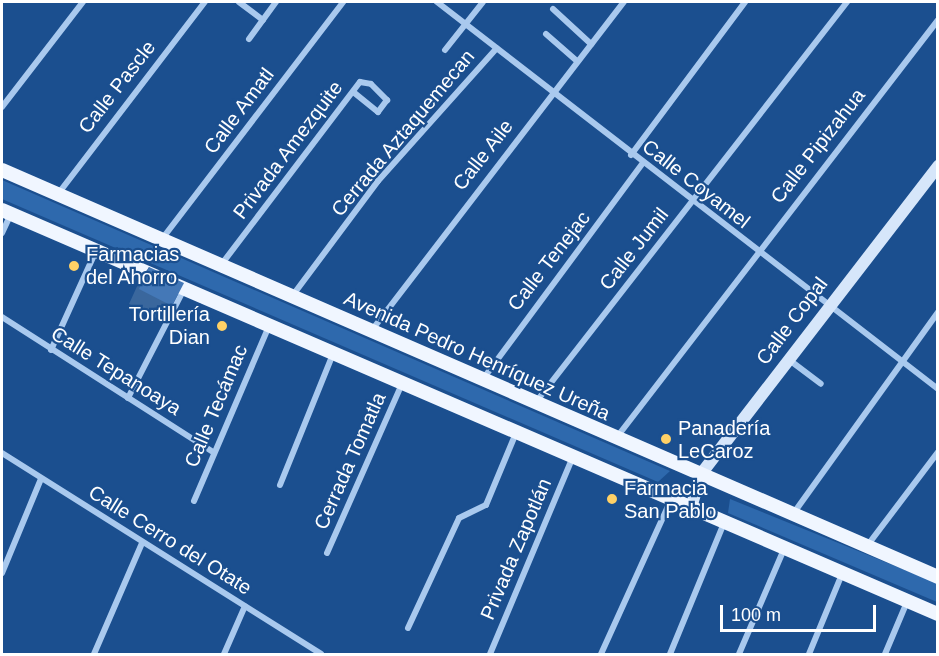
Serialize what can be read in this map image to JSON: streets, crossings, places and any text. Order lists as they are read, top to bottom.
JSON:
{
  "streets": {
    "main road": ["Avenida Pedro Henríquez Ureña"],
    "street": [
      "Calle Pascle",
      "Calle Amatl",
      "Cerrada Aztaquemecan",
      "Calle Pipizahua",
      "Privada Amezquite",
      "Calle Aile",
      "Calle Coyamel",
      "Calle Jumil",
      "Calle Tenejac",
      "Calle Copal",
      "Calle Tepanoaya",
      "Calle Tecámac",
      "Cerrada Tomatla",
      "Calle Cerro del Otate",
      "Privada Zapotlán"
    ]
  },
  "crossings": [
    ["Calle Pascle", "Avenida Pedro Henríquez Ureña"],
    ["Calle Amatl", "Avenida Pedro Henríquez Ureña"],
    ["Cerrada Aztaquemecan", "Calle Coyamel"],
    ["Cerrada Aztaquemecan", "Avenida Pedro Henríquez Ureña"],
    ["Calle Pipizahua", "Calle Coyamel"],
    ["Calle Pipizahua", "Avenida Pedro Henríquez Ureña"],
    ["Privada Amezquite", "Avenida Pedro Henríquez Ureña"],
    ["Calle Aile", "Calle Coyamel"],
    ["Calle Aile", "Avenida Pedro Henríquez Ureña"],
    ["Calle Coyamel", "Calle Jumil"],
    ["Calle Coyamel", "Calle Tenejac"],
    ["Calle Coyamel", "Calle Copal"],
    ["Calle Jumil", "Avenida Pedro Henríquez Ureña"],
    ["Calle Tenejac", "Avenida Pedro Henríquez Ureña"],
    ["Calle Copal", "Avenida Pedro Henríquez Ureña"],
    ["Calle Tepanoaya", "Calle Tecámac"]
  ],
  "places": [
    "Farmacias del Ahorro",
    "Tortillería Dian",
    "Panadería LeCaroz",
    "Farmacia San Pablo"
  ],
  "scale_bar": "100 m"
}
